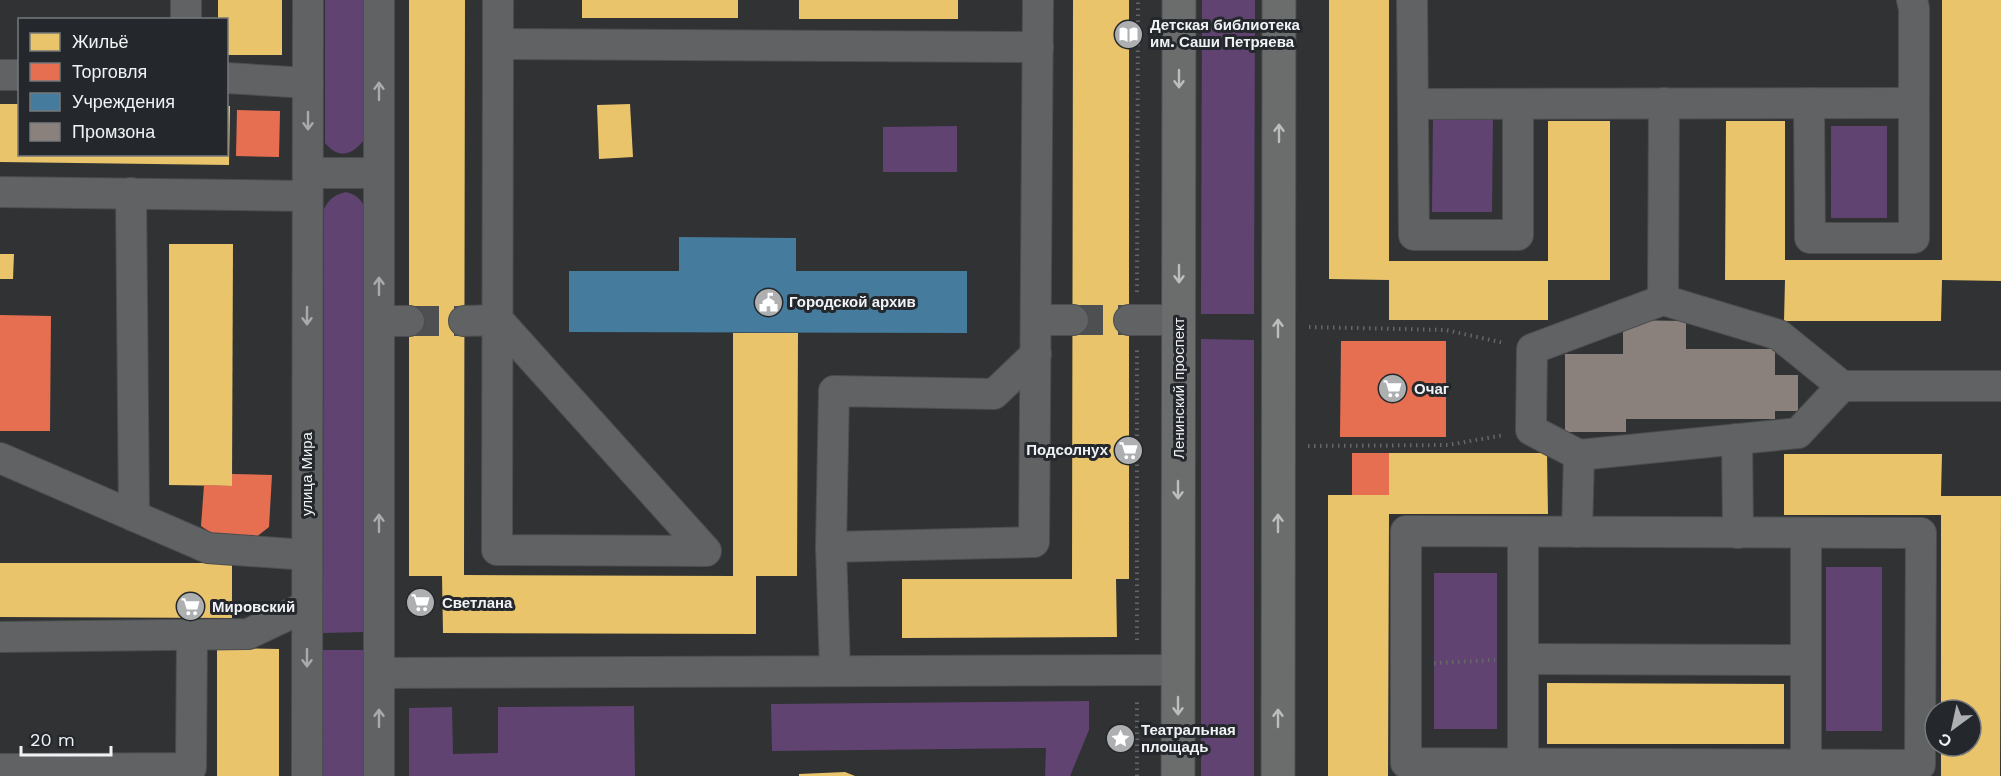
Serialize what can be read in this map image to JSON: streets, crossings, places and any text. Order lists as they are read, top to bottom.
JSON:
{
  "streets": {
    "main road": ["Ленинский проспект"],
    "street": ["улица Мира"]
  },
  "places": {
    "library": ["Детская библиотека им. Саши Петряева"],
    "public building": ["Городской архив"],
    "supermarket": [
      "Очаг",
      "Подсолнух",
      "Светлана",
      "Мировский"
    ],
    "place": ["Театральная площадь"]
  },
  "legend": [
    "Жильё",
    "Торговля",
    "Учреждения",
    "Промзона"
  ],
  "scale_bar": "20 m",
  "north": "bottom left"
}
